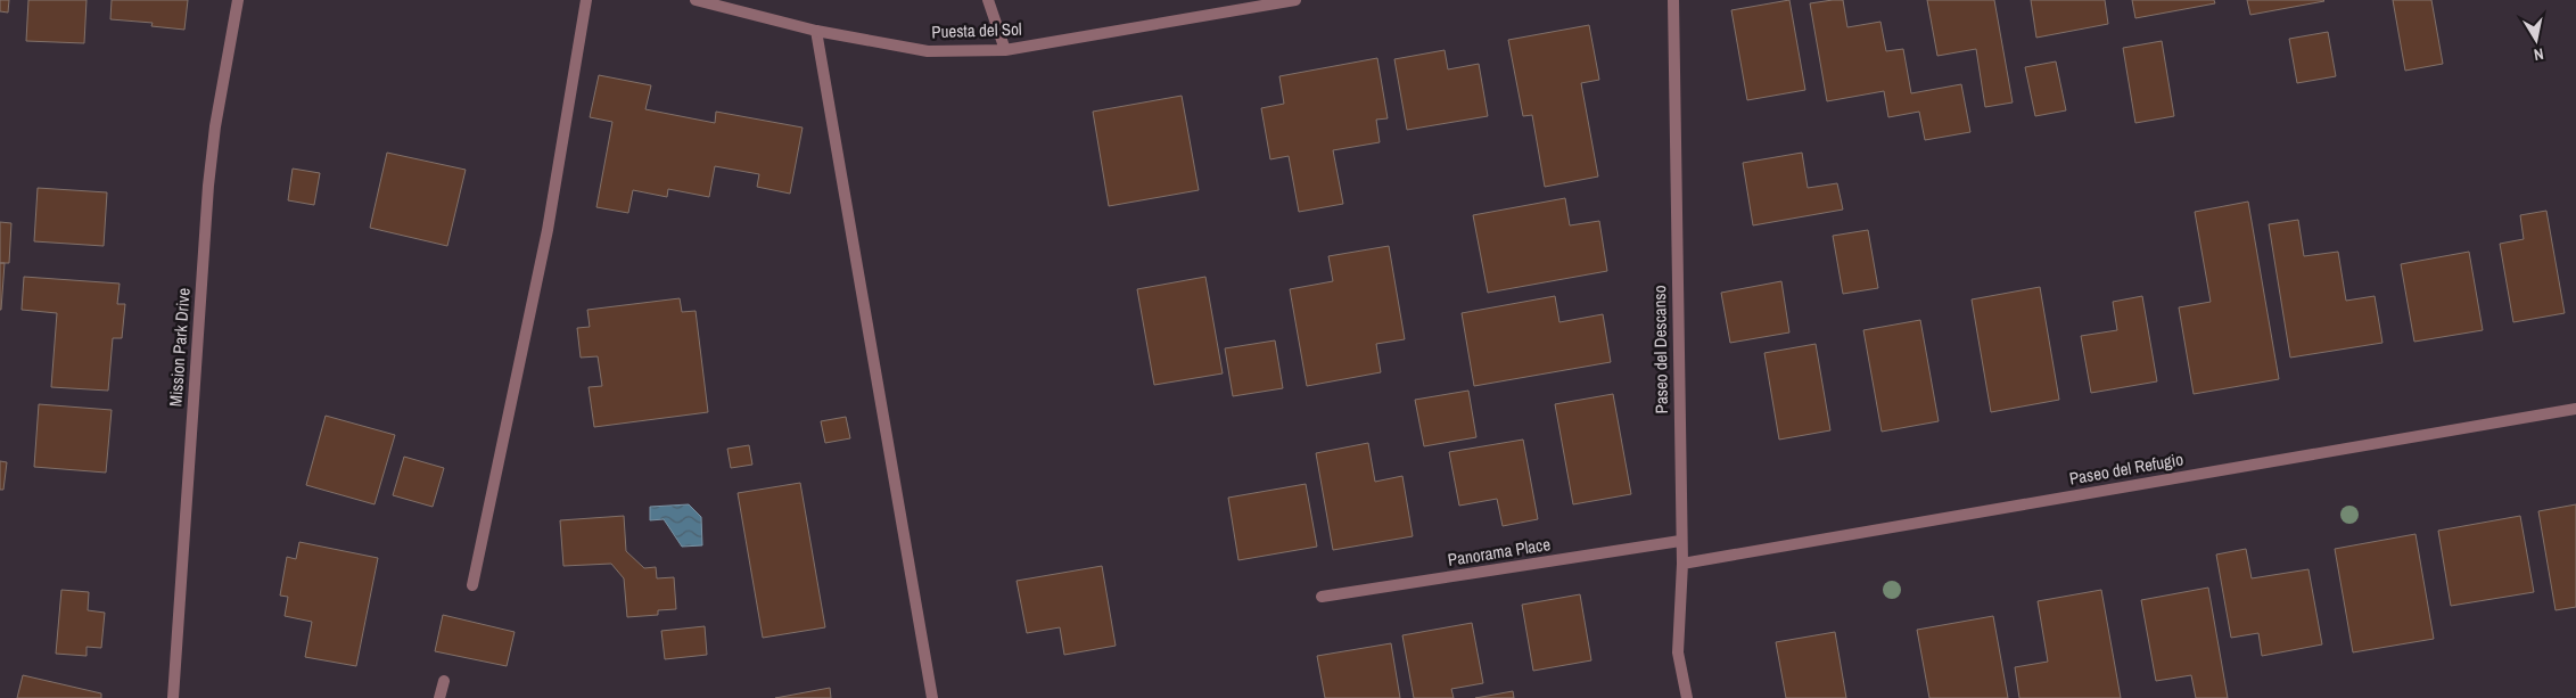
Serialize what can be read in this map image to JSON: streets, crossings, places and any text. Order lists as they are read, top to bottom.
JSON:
{
  "streets": {
    "street": [
      "Puesta del Sol",
      "Mission Park Drive",
      "Paseo del Descanso",
      "Paseo del Refugio",
      "Panorama Place"
    ]
  },
  "crossings": [
    ["Paseo del Descanso", "Paseo del Refugio"],
    ["Paseo del Descanso", "Panorama Place"]
  ],
  "north": "bottom"
}
